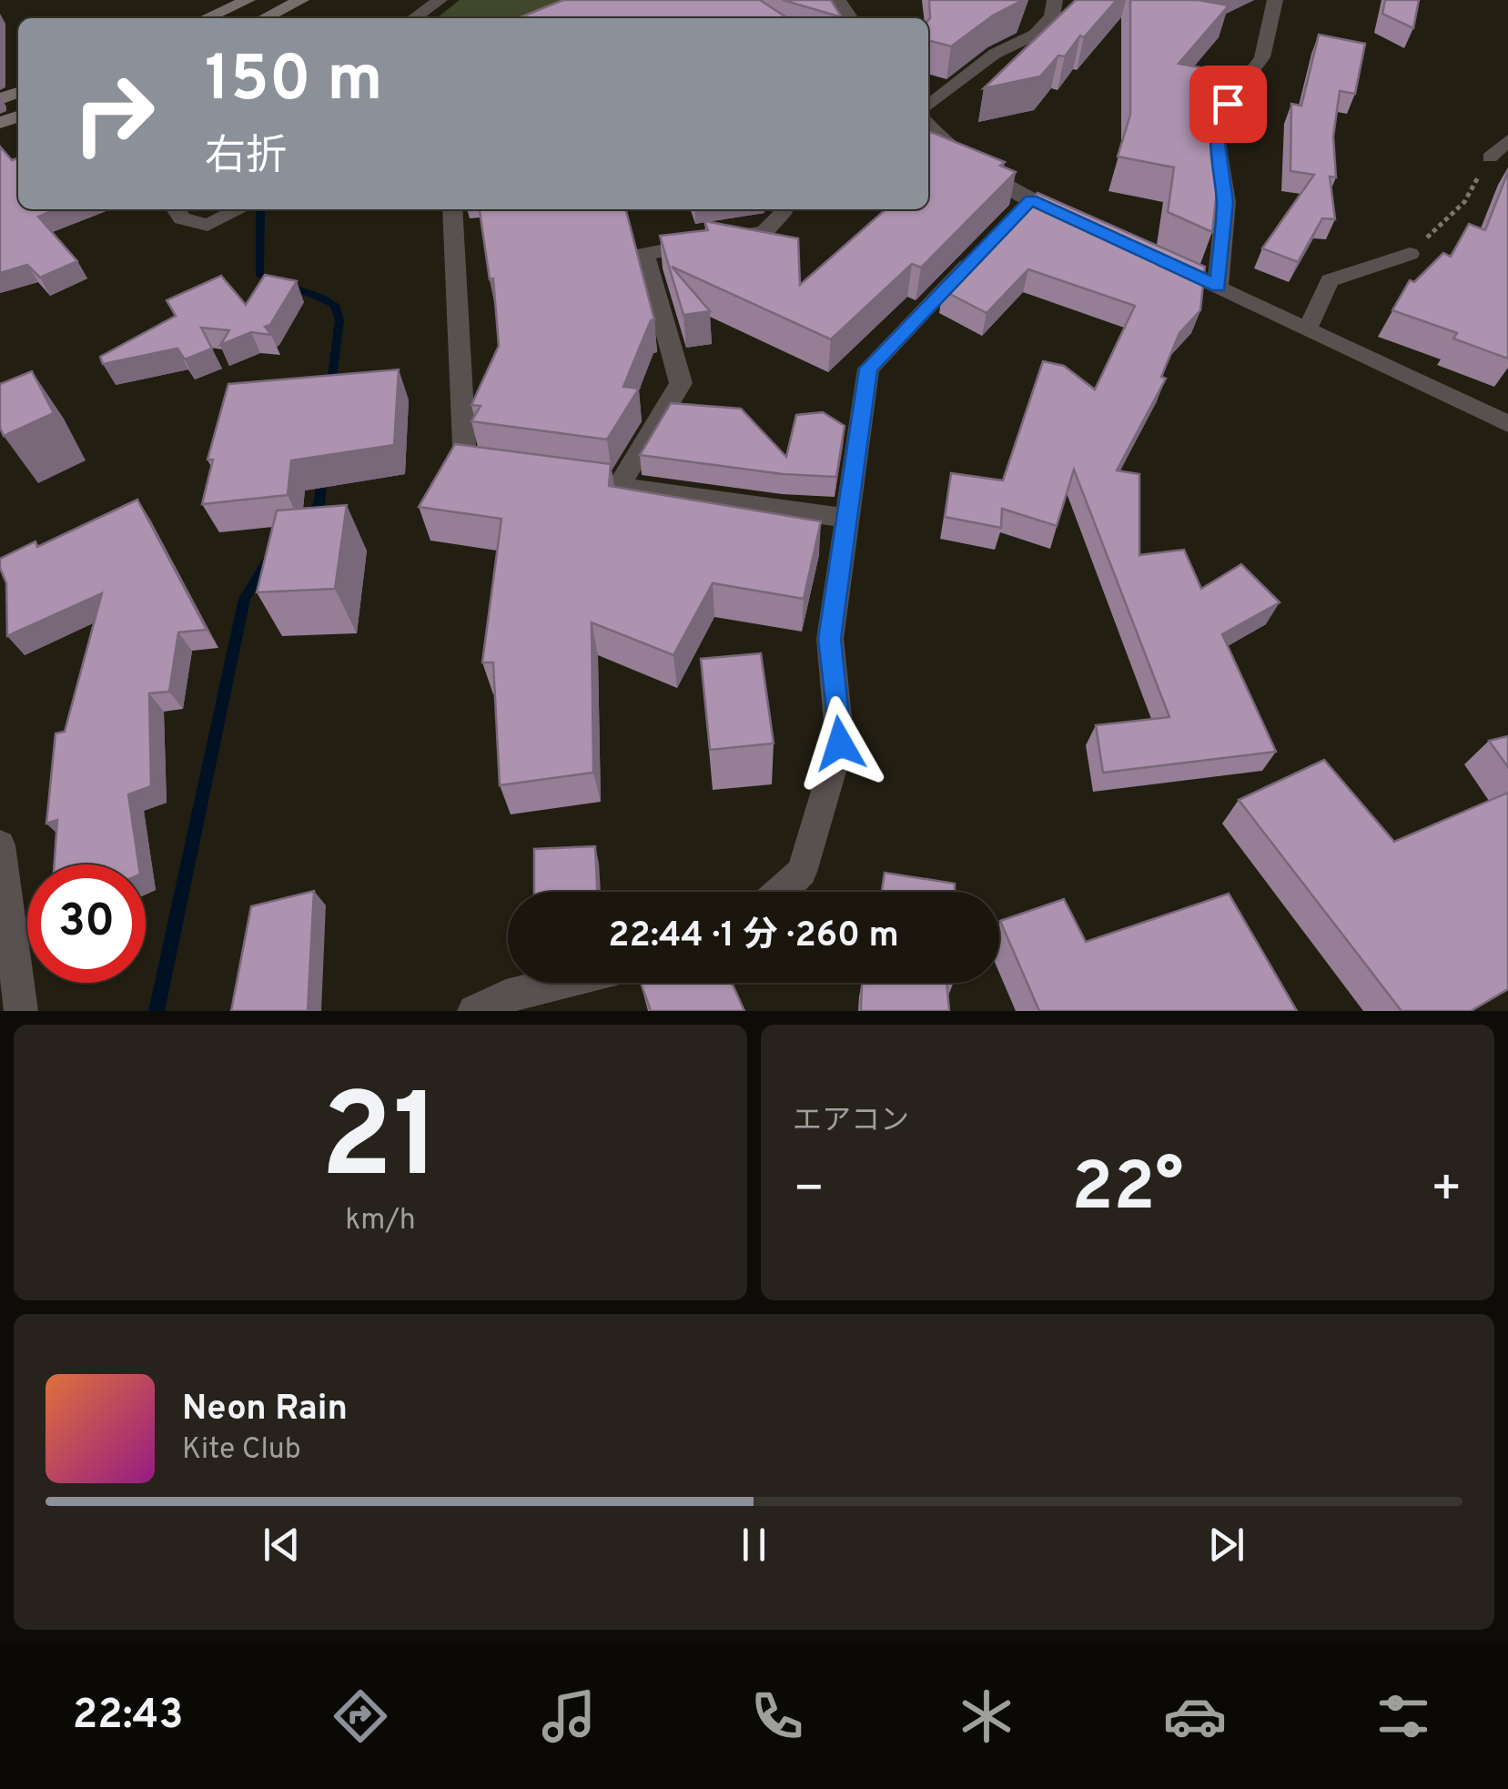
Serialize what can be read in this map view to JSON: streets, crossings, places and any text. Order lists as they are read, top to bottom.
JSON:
{
  "page": {
    "turn": ["150 m", "右折"],
    "limit": "30",
    "trip": "22:44 · 1 分 · 260 m",
    "tile": [
      ["21", "km/h"],
      "エアコン"
    ],
    "heat": ["−", "22°", "+"],
    "song": ["Neon Rain", "Kite Club"],
    "tabs": "22:43"
  }
}
